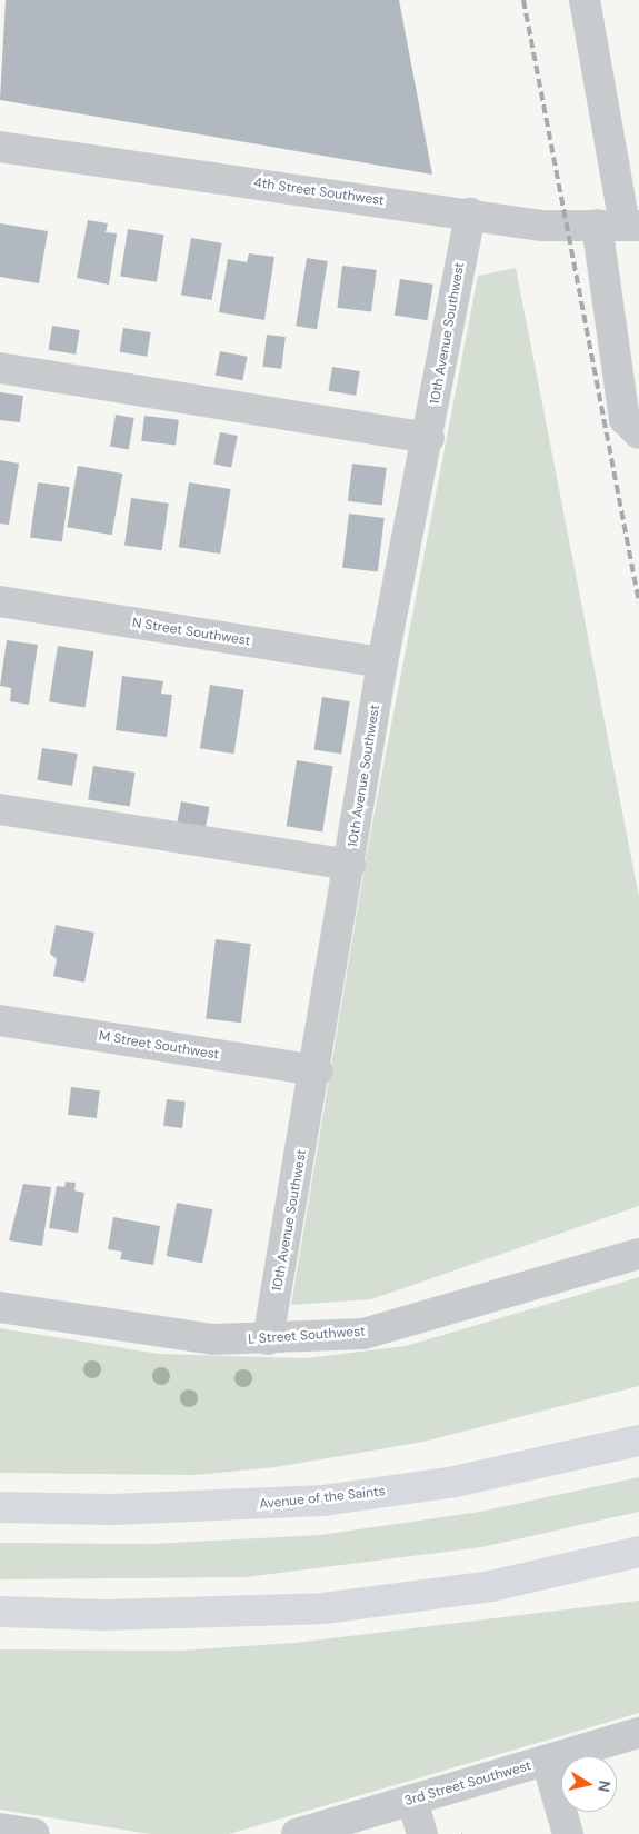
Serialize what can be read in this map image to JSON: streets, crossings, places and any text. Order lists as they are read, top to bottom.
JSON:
{
  "streets": {
    "highway": ["Avenue of the Saints"],
    "street": [
      "4th Street Southwest",
      "10th Avenue Southwest",
      "N Street Southwest",
      "M Street Southwest",
      "L Street Southwest",
      "3rd Street Southwest"
    ]
  },
  "crossings": [
    ["4th Street Southwest", "10th Avenue Southwest"],
    ["10th Avenue Southwest", "N Street Southwest"],
    ["10th Avenue Southwest", "M Street Southwest"],
    ["10th Avenue Southwest", "L Street Southwest"]
  ],
  "north": "right"
}
